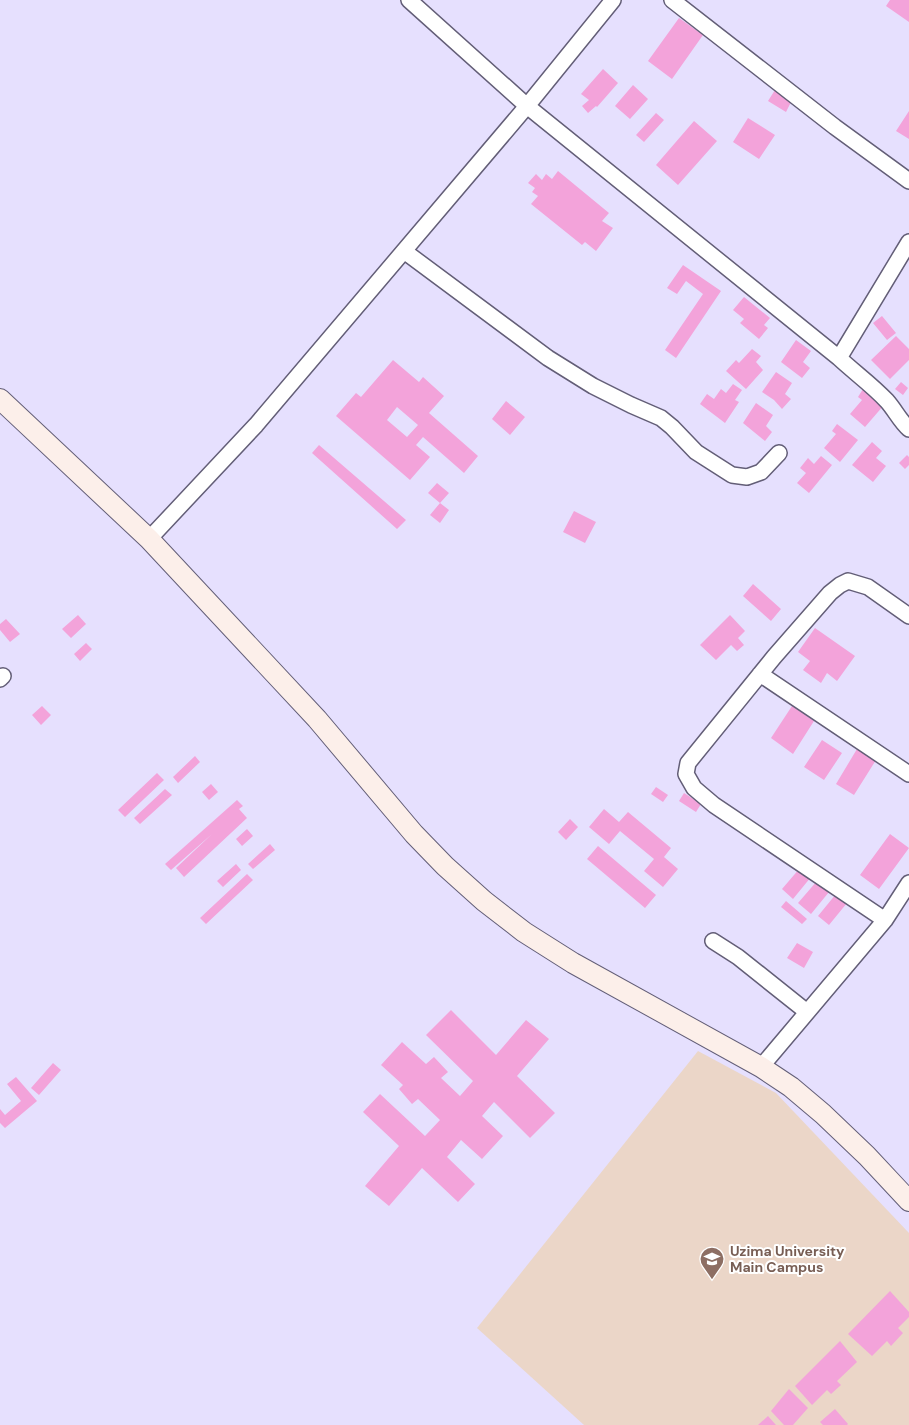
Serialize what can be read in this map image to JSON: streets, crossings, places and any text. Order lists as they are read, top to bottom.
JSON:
{
  "places": {
    "school or university": ["Uzima University Main Campus"]
  }
}
